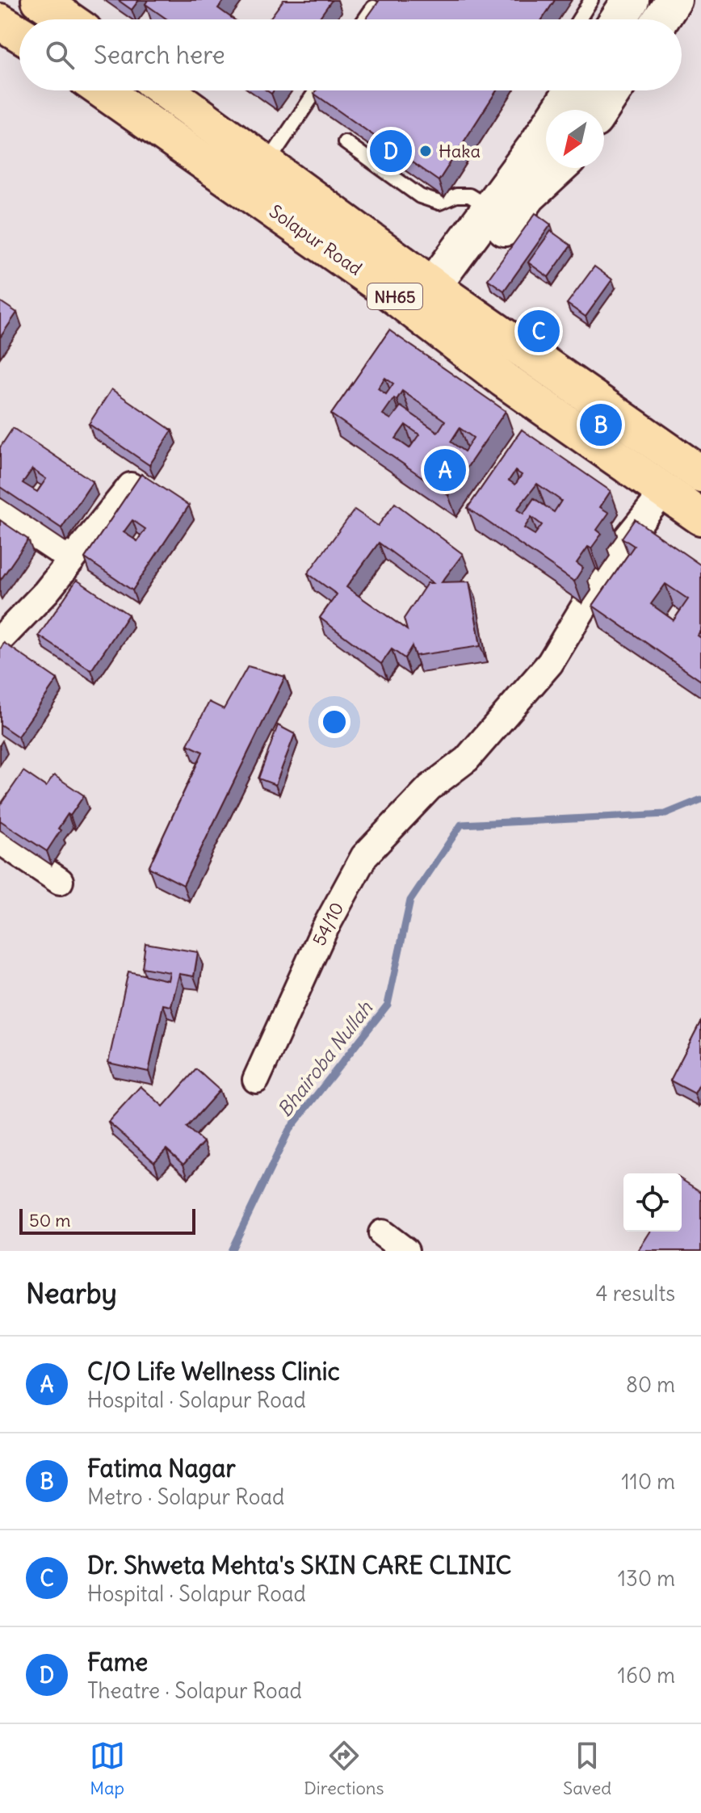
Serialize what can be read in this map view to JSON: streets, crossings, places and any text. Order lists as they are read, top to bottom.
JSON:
{
  "streets": {
    "highway": ["Solapur Road", "NH65"],
    "street": ["54/10"]
  },
  "crossings": [
    ["Solapur Road", "54/10"]
  ],
  "water": ["Bhairoba Nullah"],
  "places": ["Haka"],
  "scale_bar": "50 m",
  "north": "bottom left",
  "page": {
    "search": "Search here",
    "pins": [
      "D",
      "C",
      "B",
      "A"
    ],
    "scale": "50 m",
    "heading": ["Nearby", "4 results"],
    "list": [
      {
        "mark": "A",
        "name": "C/O Life Wellness Clinic",
        "note": "Hospital · Solapur Road",
        "value": "80 m"
      },
      {
        "mark": "B",
        "name": "Fatima Nagar",
        "note": "Metro · Solapur Road",
        "value": "110 m"
      },
      {
        "mark": "C",
        "name": "Dr. Shweta Mehta's SKIN CARE CLINIC",
        "note": "Hospital · Solapur Road",
        "value": "130 m"
      },
      {
        "mark": "D",
        "name": "Fame",
        "note": "Theatre · Solapur Road",
        "value": "160 m"
      }
    ],
    "nav": ["Map", "Directions", "Saved"]
  }
}
